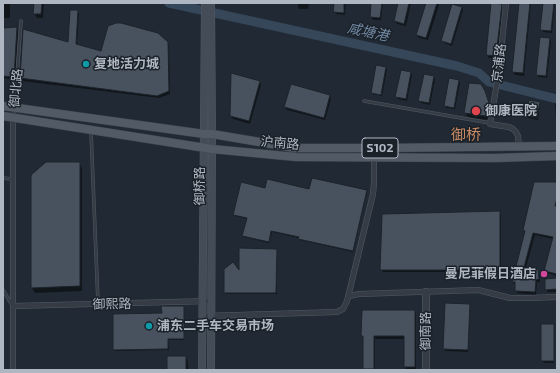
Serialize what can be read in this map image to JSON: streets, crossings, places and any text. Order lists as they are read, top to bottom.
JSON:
{
  "streets": {
    "main road": ["沪南路", "S102", "御桥路"],
    "street": [
      "京浦路",
      "御北路",
      "御熙路",
      "御南路"
    ]
  },
  "crossings": [
    ["御北路", "沪南路"],
    ["御北路", "御熙路"],
    ["沪南路", "御桥路"],
    ["御桥路", "御熙路"]
  ],
  "districts": ["御桥"],
  "water": ["咸塘港"],
  "places": [
    "复地活力城",
    "御康医院",
    "曼尼菲假日酒店",
    "浦东二手车交易市场"
  ]
}
